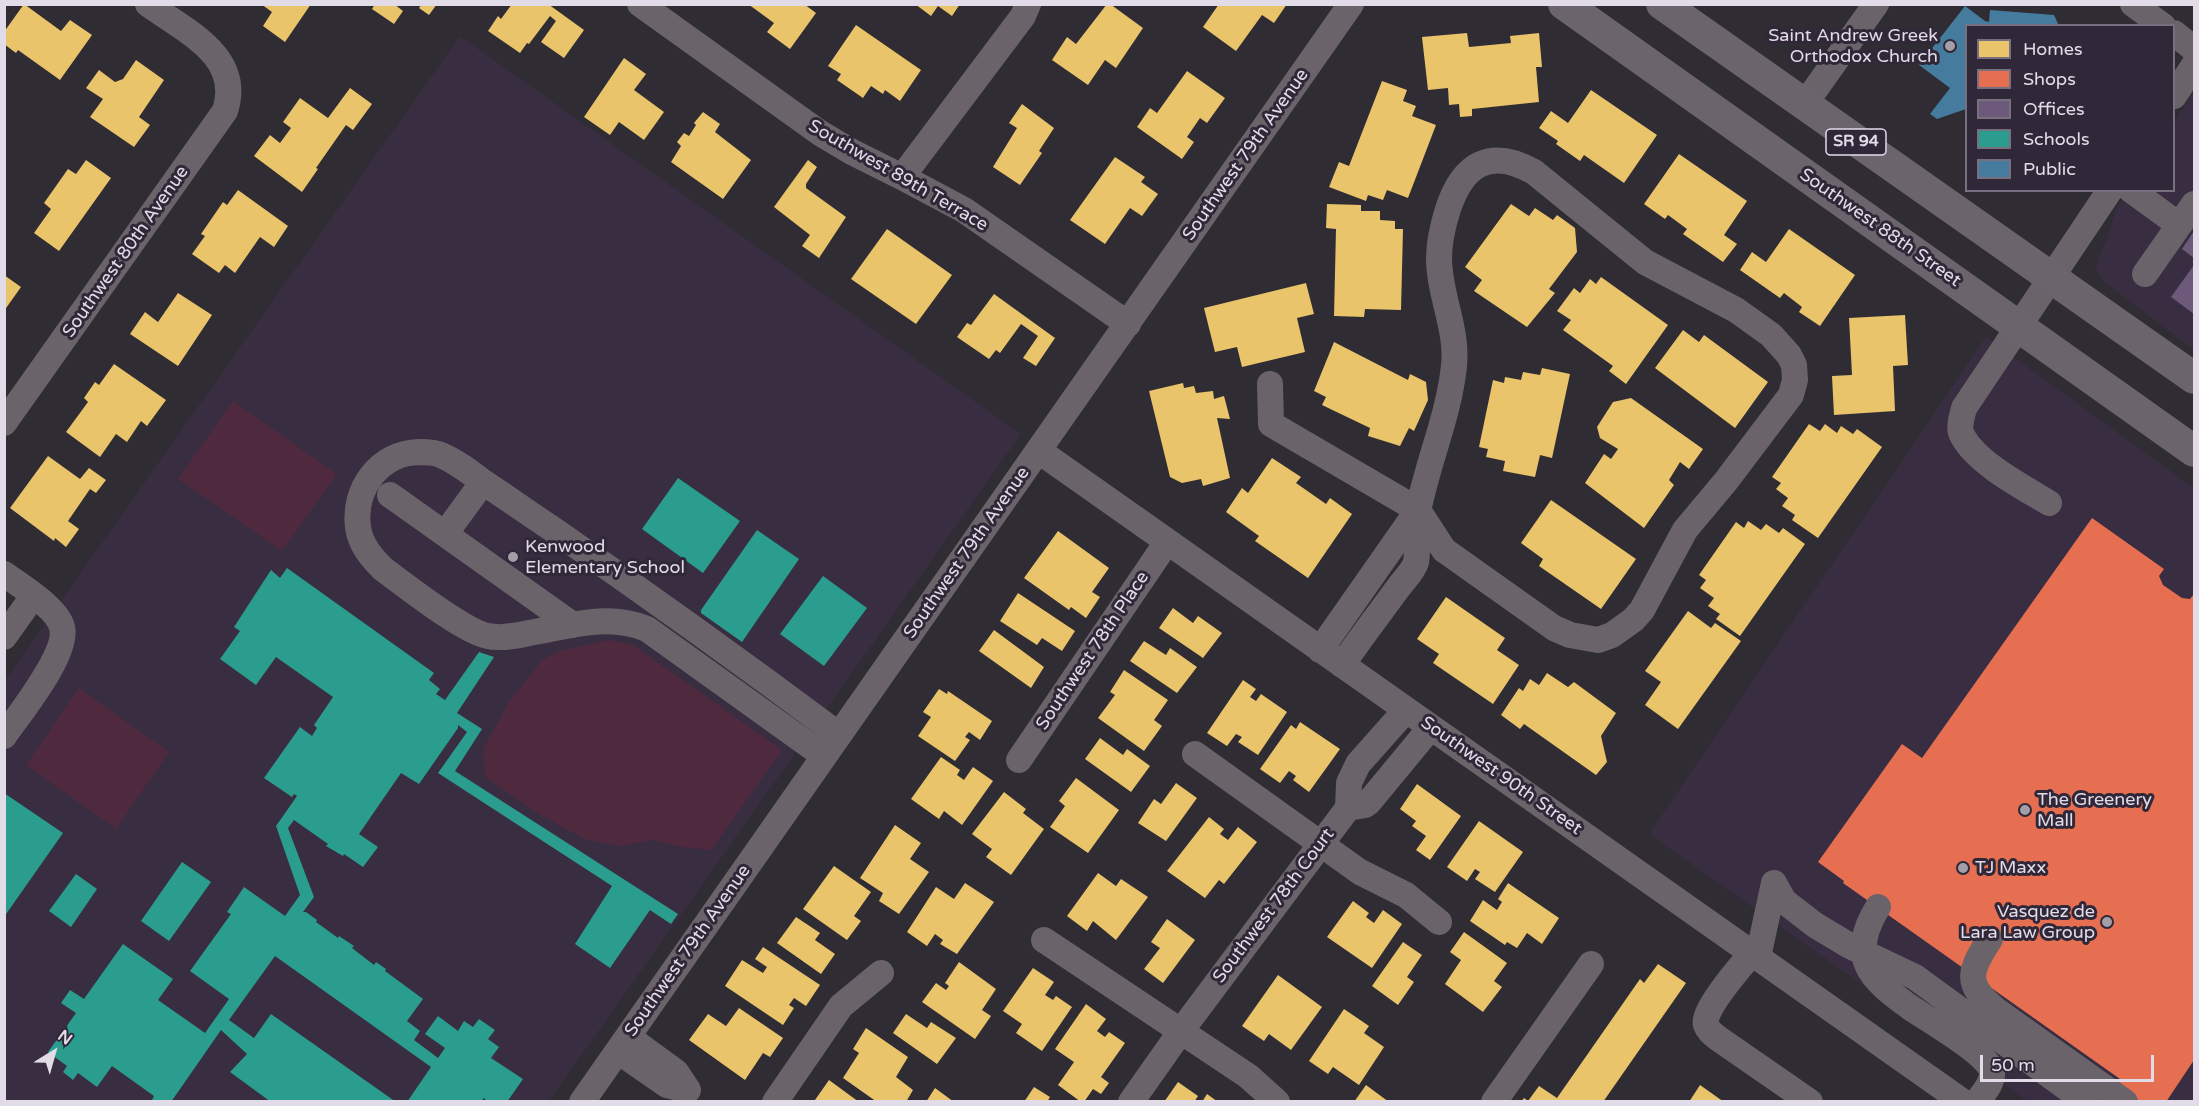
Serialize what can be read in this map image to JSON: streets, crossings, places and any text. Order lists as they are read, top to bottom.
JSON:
{
  "streets": {
    "main road": ["SR 94", "Southwest 88th Street"],
    "street": [
      "Southwest 79th Avenue",
      "Southwest 89th Terrace",
      "Southwest 80th Avenue",
      "Southwest 78th Place",
      "Southwest 90th Street",
      "Southwest 78th Court"
    ]
  },
  "crossings": [
    ["Southwest 79th Avenue", "Southwest 89th Terrace"],
    ["Southwest 79th Avenue", "Southwest 90th Street"],
    ["Southwest 78th Place", "Southwest 90th Street"]
  ],
  "places": [
    "Saint Andrew Greek Orthodox Church",
    "Kenwood Elementary School",
    "The Greenery Mall",
    "TJ Maxx",
    "Vasquez de Lara Law Group"
  ],
  "legend": [
    "Homes",
    "Shops",
    "Offices",
    "Schools",
    "Public"
  ],
  "scale_bar": "50 m",
  "north": "top right"
}
